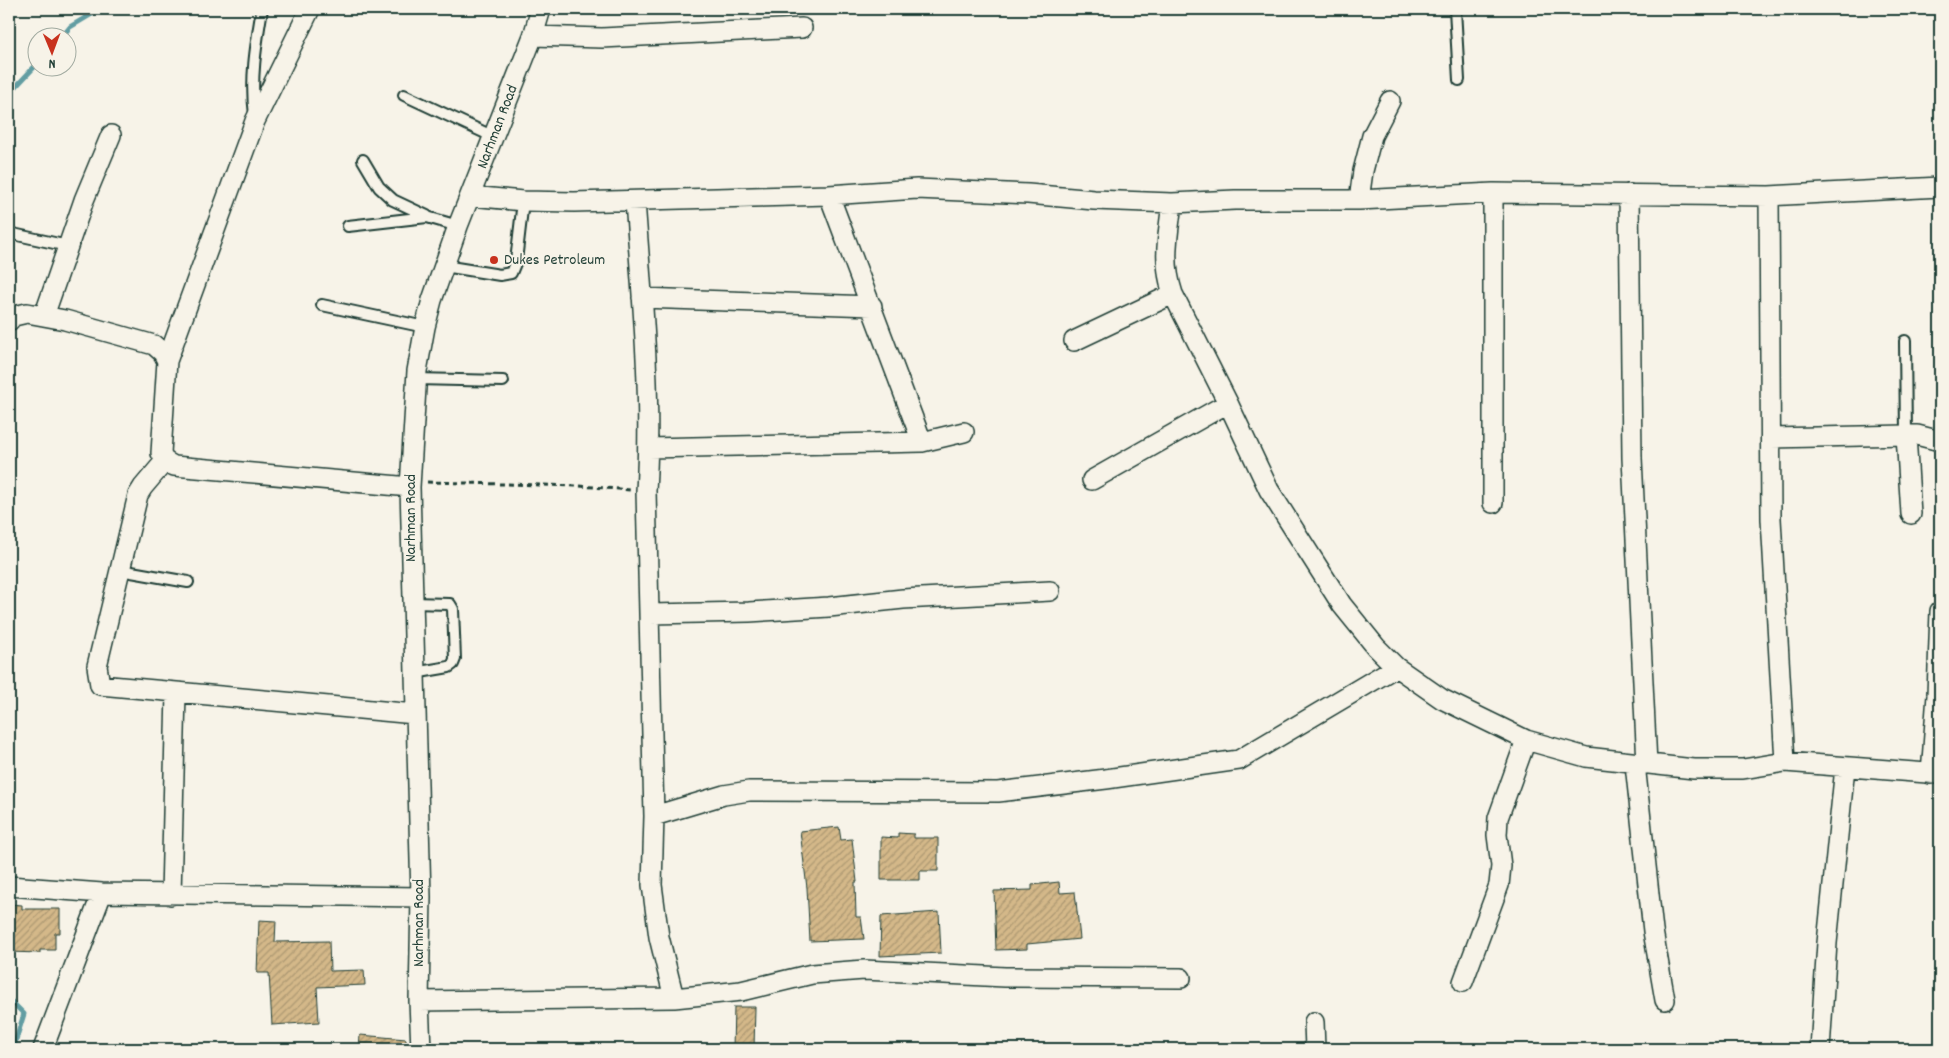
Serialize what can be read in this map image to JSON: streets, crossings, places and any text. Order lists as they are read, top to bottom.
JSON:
{
  "streets": {
    "street": ["Narhman Road"]
  },
  "places": ["Dukes Petroleum"],
  "north": "bottom"
}
